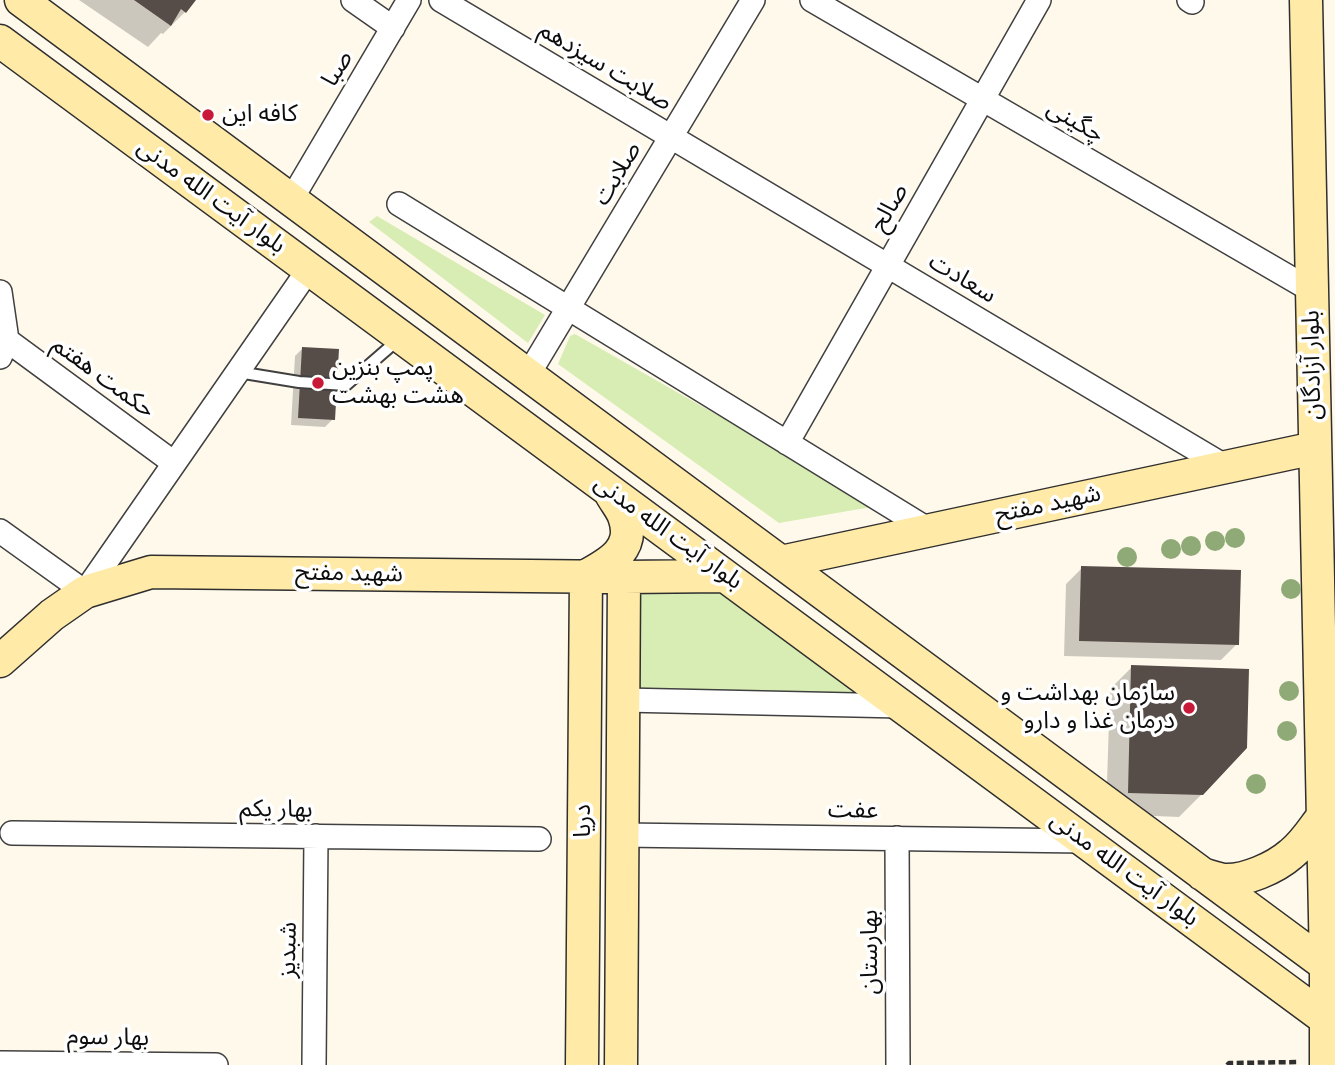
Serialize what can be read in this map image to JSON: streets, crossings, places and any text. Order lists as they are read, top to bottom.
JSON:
{
  "streets": {
    "street": [
      "صلابت سیزدهم",
      "صبا",
      "چگینی",
      "صلابت",
      "بلوار آیت الله مدنی",
      "صالح",
      "سعادت",
      "بلوار آزادگان",
      "حکمت هفتم",
      "شهید مفتح",
      "بهار یکم",
      "عفت",
      "دریا",
      "شبدیز",
      "بهارستان",
      "بهار سوم"
    ]
  },
  "crossings": [
    ["صلابت سیزدهم", "صلابت"],
    ["صلابت سیزدهم", "سعادت"],
    ["صبا", "بلوار آیت الله مدنی"],
    ["چگینی", "صالح"],
    ["چگینی", "بلوار آزادگان"],
    ["صلابت", "بلوار آیت الله مدنی"],
    ["صلابت", "سعادت"],
    ["بلوار آیت الله مدنی", "بلوار آزادگان"],
    ["بلوار آیت الله مدنی", "شهید مفتح"],
    ["بلوار آیت الله مدنی", "عفت"],
    ["صالح", "سعادت"],
    ["سعادت", "شهید مفتح"],
    ["بلوار آزادگان", "شهید مفتح"],
    ["شهید مفتح", "دریا"],
    ["بهار یکم", "شبدیز"],
    ["عفت", "دریا"],
    ["عفت", "بهارستان"]
  ],
  "places": ["کافه این", "پمپ بنزین هشت بهشت", "سازمان بهداشت و درمان غذا و دارو"]
}
